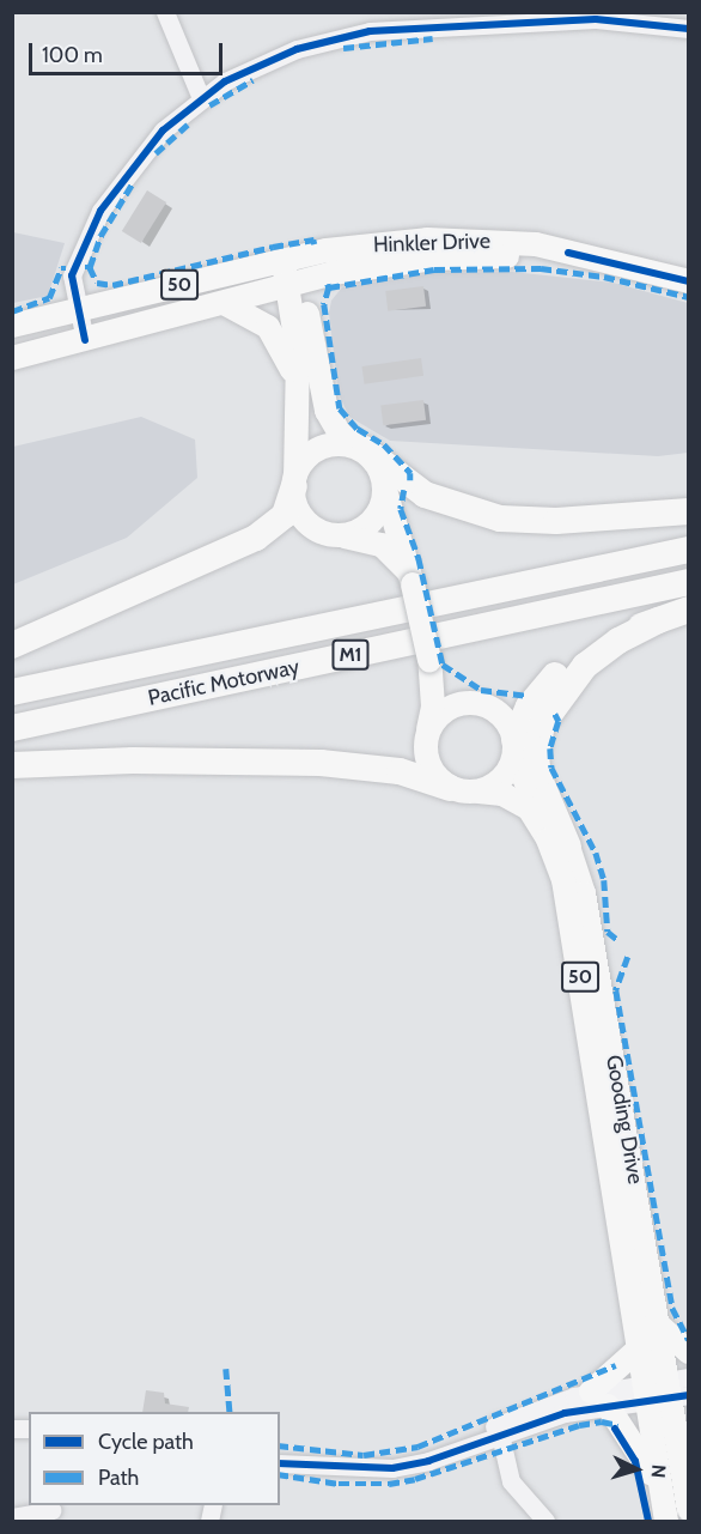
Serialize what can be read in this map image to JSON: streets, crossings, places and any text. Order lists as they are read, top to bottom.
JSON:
{
  "streets": {
    "highway": ["M1", "Pacific Motorway"],
    "main road": ["Hinkler Drive", "50", "Gooding Drive"]
  },
  "crossings": [
    ["Hinkler Drive", "50"],
    ["50", "Gooding Drive"]
  ],
  "legend": ["Cycle path", "Path"],
  "scale_bar": "100 m",
  "north": "right"
}
